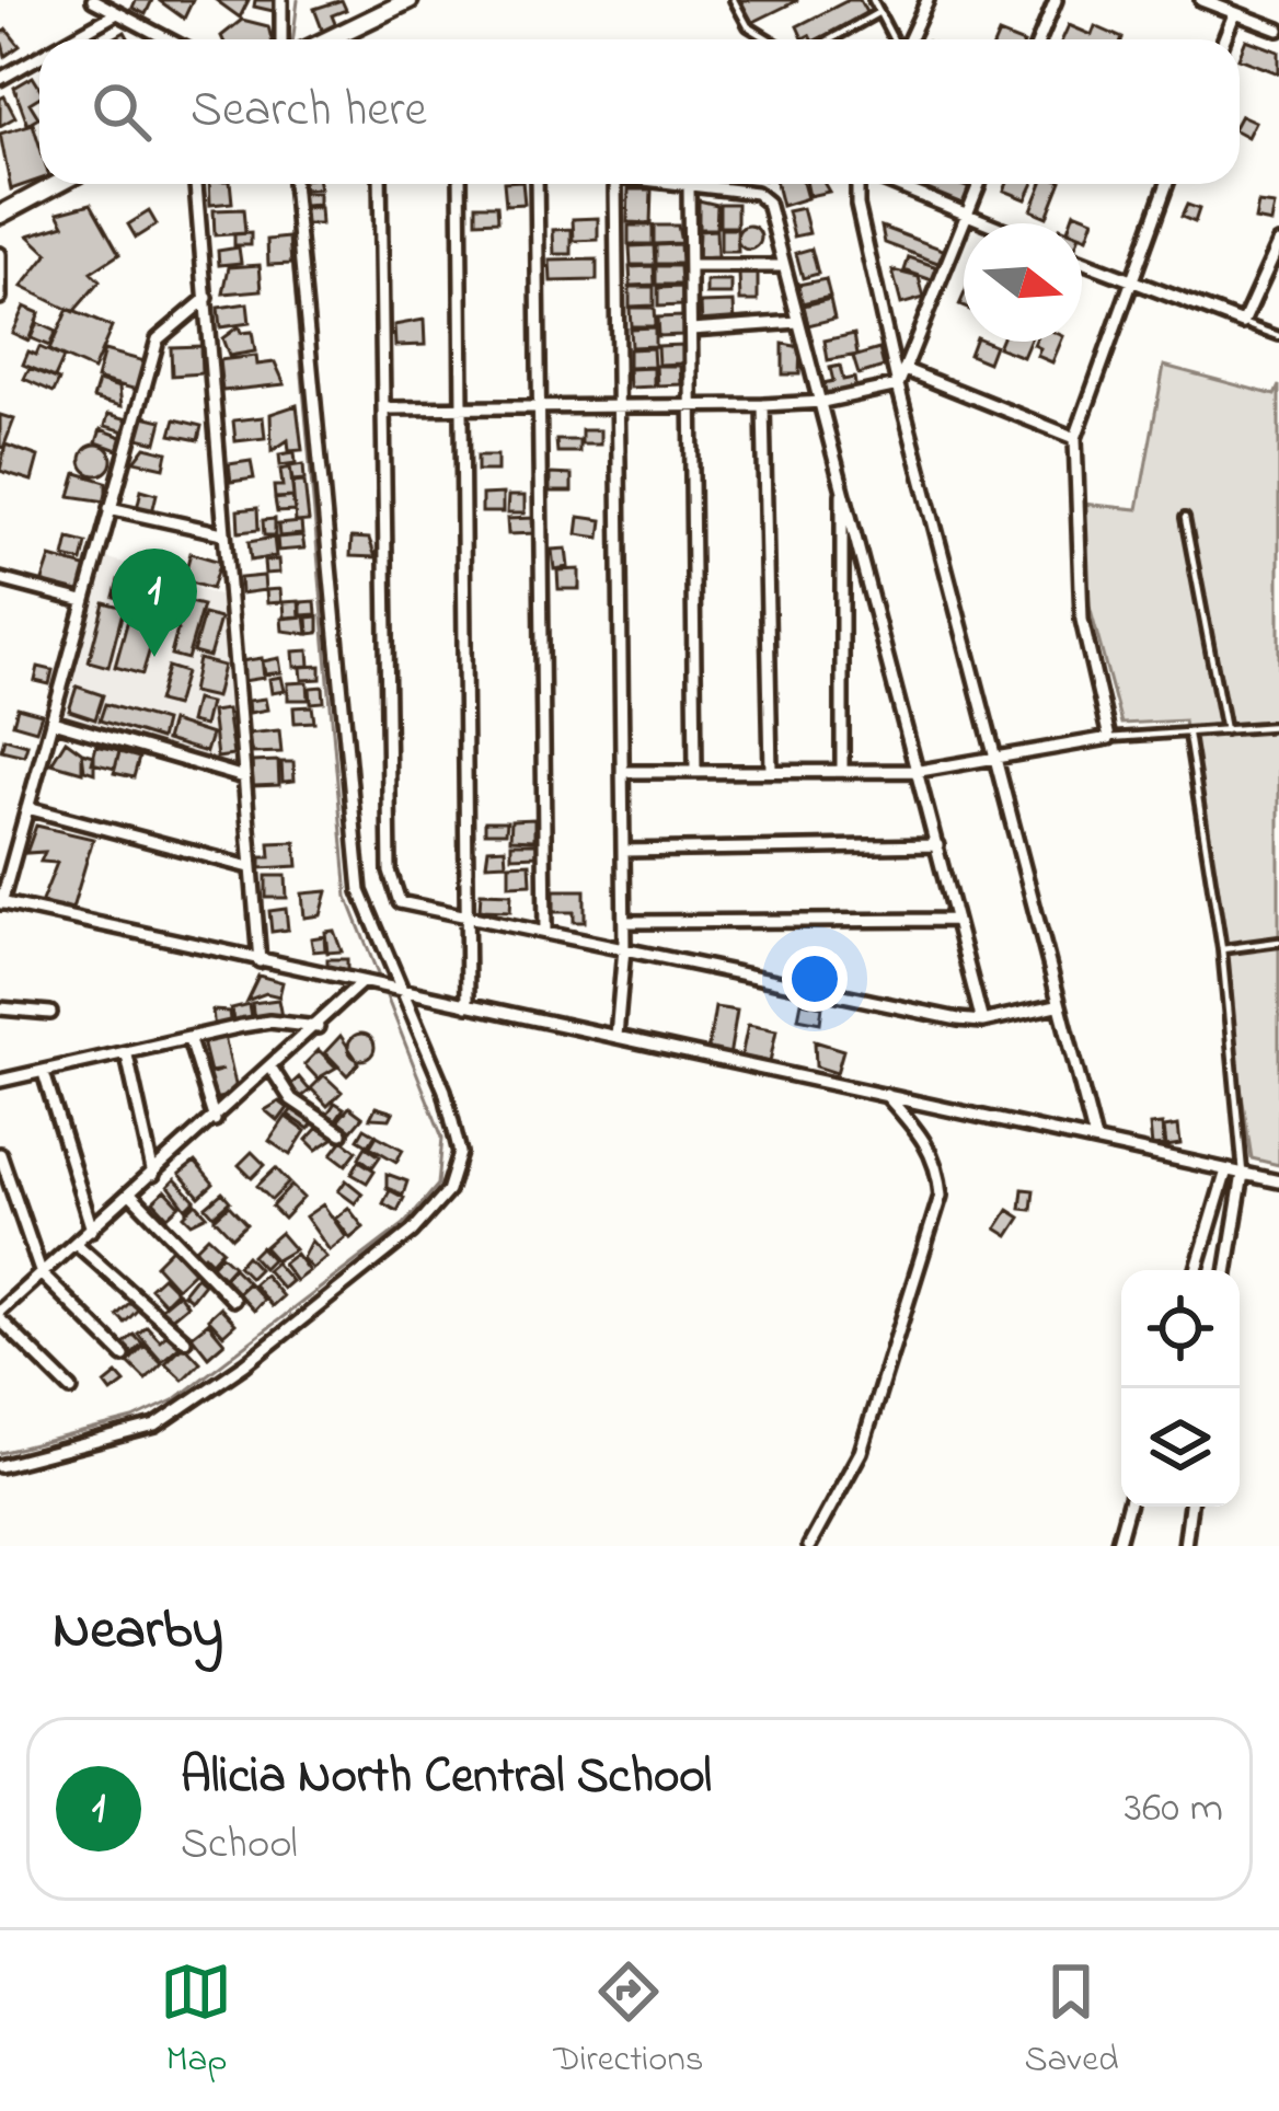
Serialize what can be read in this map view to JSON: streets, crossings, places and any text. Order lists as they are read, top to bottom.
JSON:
{
  "north": "right",
  "page": {
    "search": "Search here",
    "pins": "1",
    "heading": "Nearby",
    "list": [
      {
        "mark": "1",
        "name": "Alicia North Central School",
        "note": "School",
        "value": "360 m"
      }
    ],
    "nav": ["Map", "Directions", "Saved"]
  }
}
